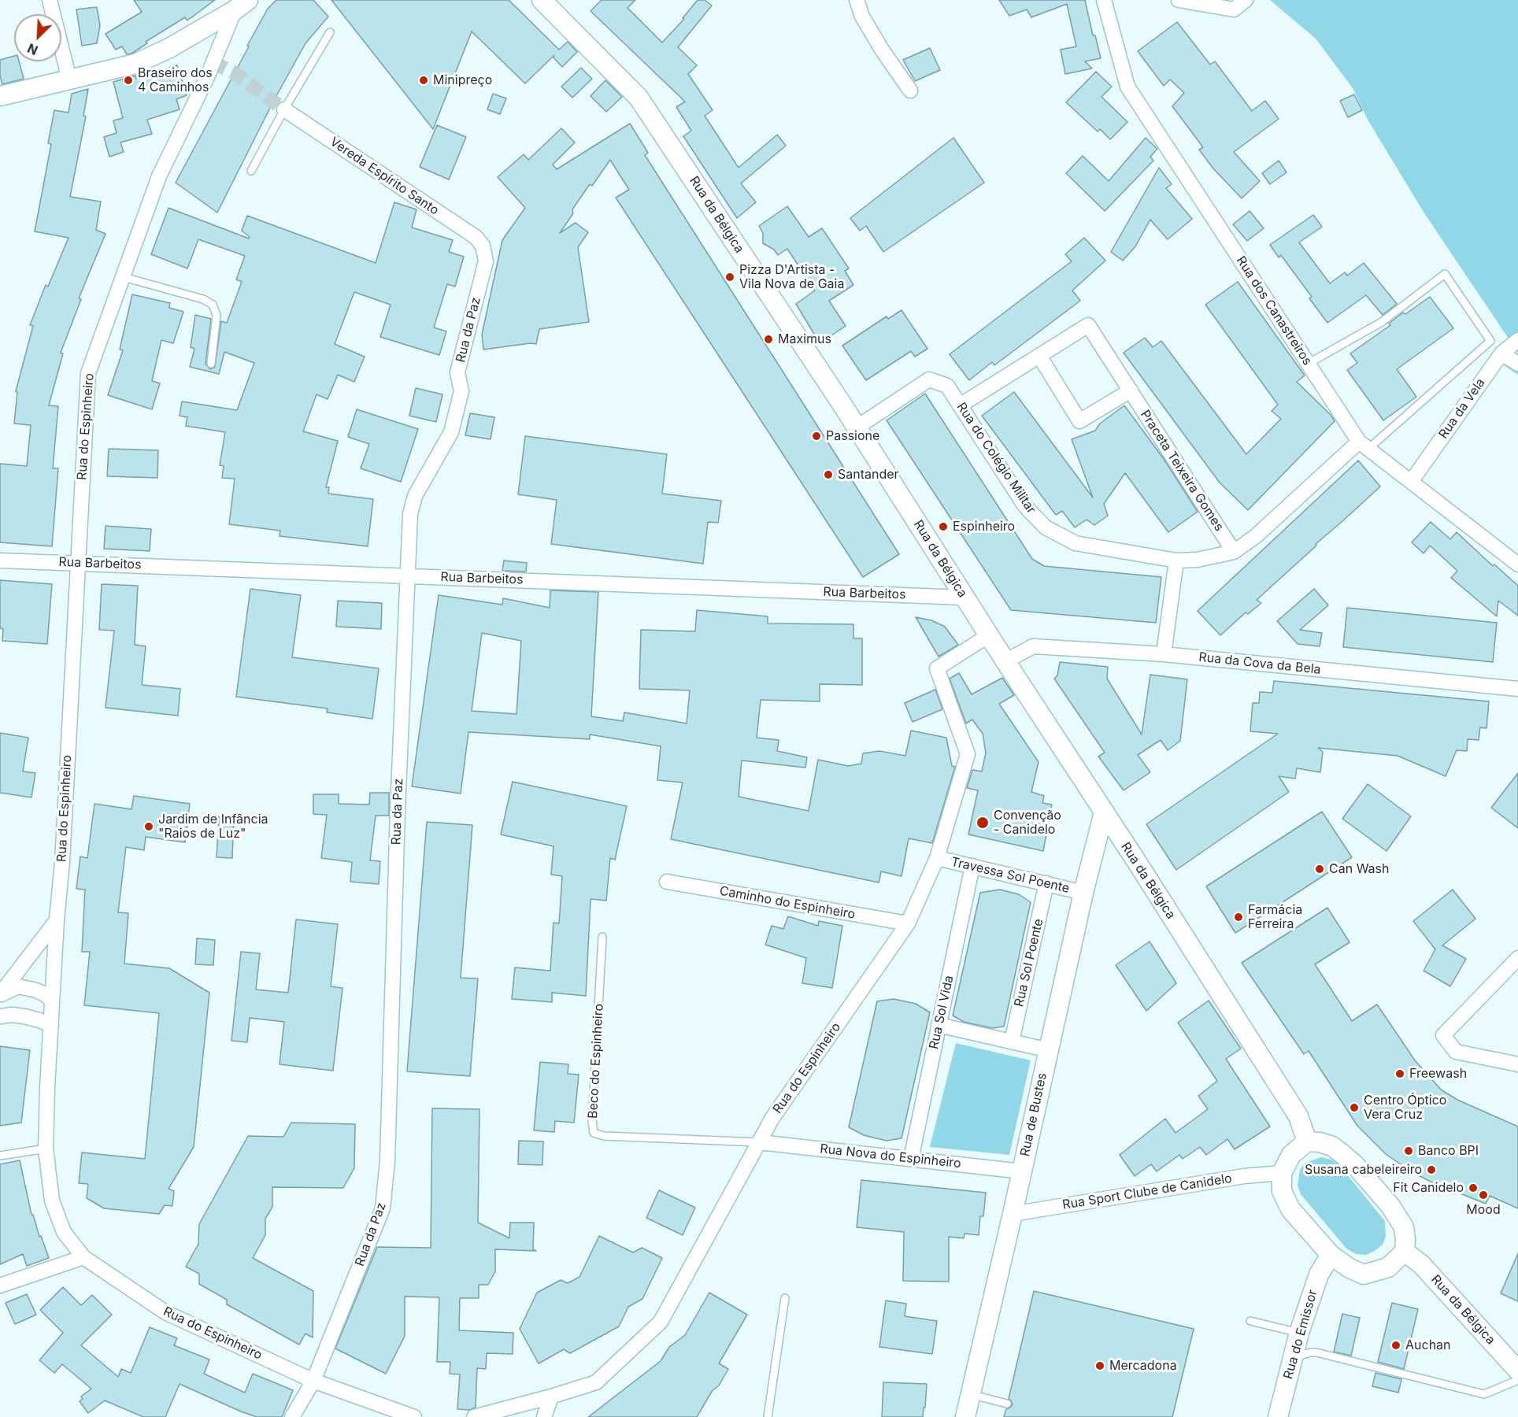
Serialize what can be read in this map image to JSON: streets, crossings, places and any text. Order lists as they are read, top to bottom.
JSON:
{
  "streets": {
    "main road": ["Rua da Bélgica", "Rua de Bustes", "Rua do Emissor"],
    "street": [
      "Vereda Espírito Santo",
      "Rua dos Canastreiros",
      "Rua da Paz",
      "Rua da Vela",
      "Rua do Espinheiro",
      "Rua do Colégio Militar",
      "Praceta Teixeira Gomes",
      "Rua Barbeitos",
      "Rua da Cova da Bela",
      "Travessa Sol Poente",
      "Caminho do Espinheiro",
      "Rua Sol Poente",
      "Rua Sol Vida",
      "Rua Nova do Espinheiro",
      "Rua Sport Clube de Canidelo"
    ],
    "lane": ["Beco do Espinheiro"]
  },
  "crossings": [
    ["Vereda Espírito Santo", "Rua da Paz"],
    ["Rua da Bélgica", "Rua do Espinheiro"],
    ["Rua da Bélgica", "Rua do Colégio Militar"],
    ["Rua da Bélgica", "Rua Barbeitos"],
    ["Rua da Bélgica", "Rua da Cova da Bela"],
    ["Rua da Bélgica", "Rua de Bustes"],
    ["Rua dos Canastreiros", "Rua da Vela"],
    ["Rua dos Canastreiros", "Rua do Colégio Militar"],
    ["Rua da Paz", "Rua do Espinheiro"],
    ["Rua da Paz", "Rua Barbeitos"],
    ["Rua do Espinheiro", "Rua Barbeitos"],
    ["Rua do Espinheiro", "Travessa Sol Poente"],
    ["Rua do Espinheiro", "Caminho do Espinheiro"],
    ["Rua do Espinheiro", "Beco do Espinheiro"],
    ["Rua do Espinheiro", "Rua Nova do Espinheiro"],
    ["Rua do Colégio Militar", "Praceta Teixeira Gomes"],
    ["Travessa Sol Poente", "Rua Sol Poente"],
    ["Travessa Sol Poente", "Rua Sol Vida"],
    ["Travessa Sol Poente", "Rua de Bustes"],
    ["Rua Sol Vida", "Rua Nova do Espinheiro"],
    ["Beco do Espinheiro", "Rua Nova do Espinheiro"],
    ["Rua de Bustes", "Rua Nova do Espinheiro"],
    ["Rua de Bustes", "Rua Sport Clube de Canidelo"]
  ],
  "places": [
    "Braseiro dos 4 Caminhos",
    "Minipreço",
    "Pizza D'Artista - Vila Nova de Gaia",
    "Maximus",
    "Passione",
    "Santander",
    "Espinheiro",
    "Convenção - Canidelo",
    "Jardim de Infância \"Raios de Luz\"",
    "Can Wash",
    "Farmácia Ferreira",
    "Freewash",
    "Centro Óptico Vera Cruz",
    "Banco BPI",
    "Susana cabeleireiro",
    "Fit Canidelo",
    "Mood",
    "Auchan",
    "Mercadona"
  ],
  "north": "bottom left"
}
